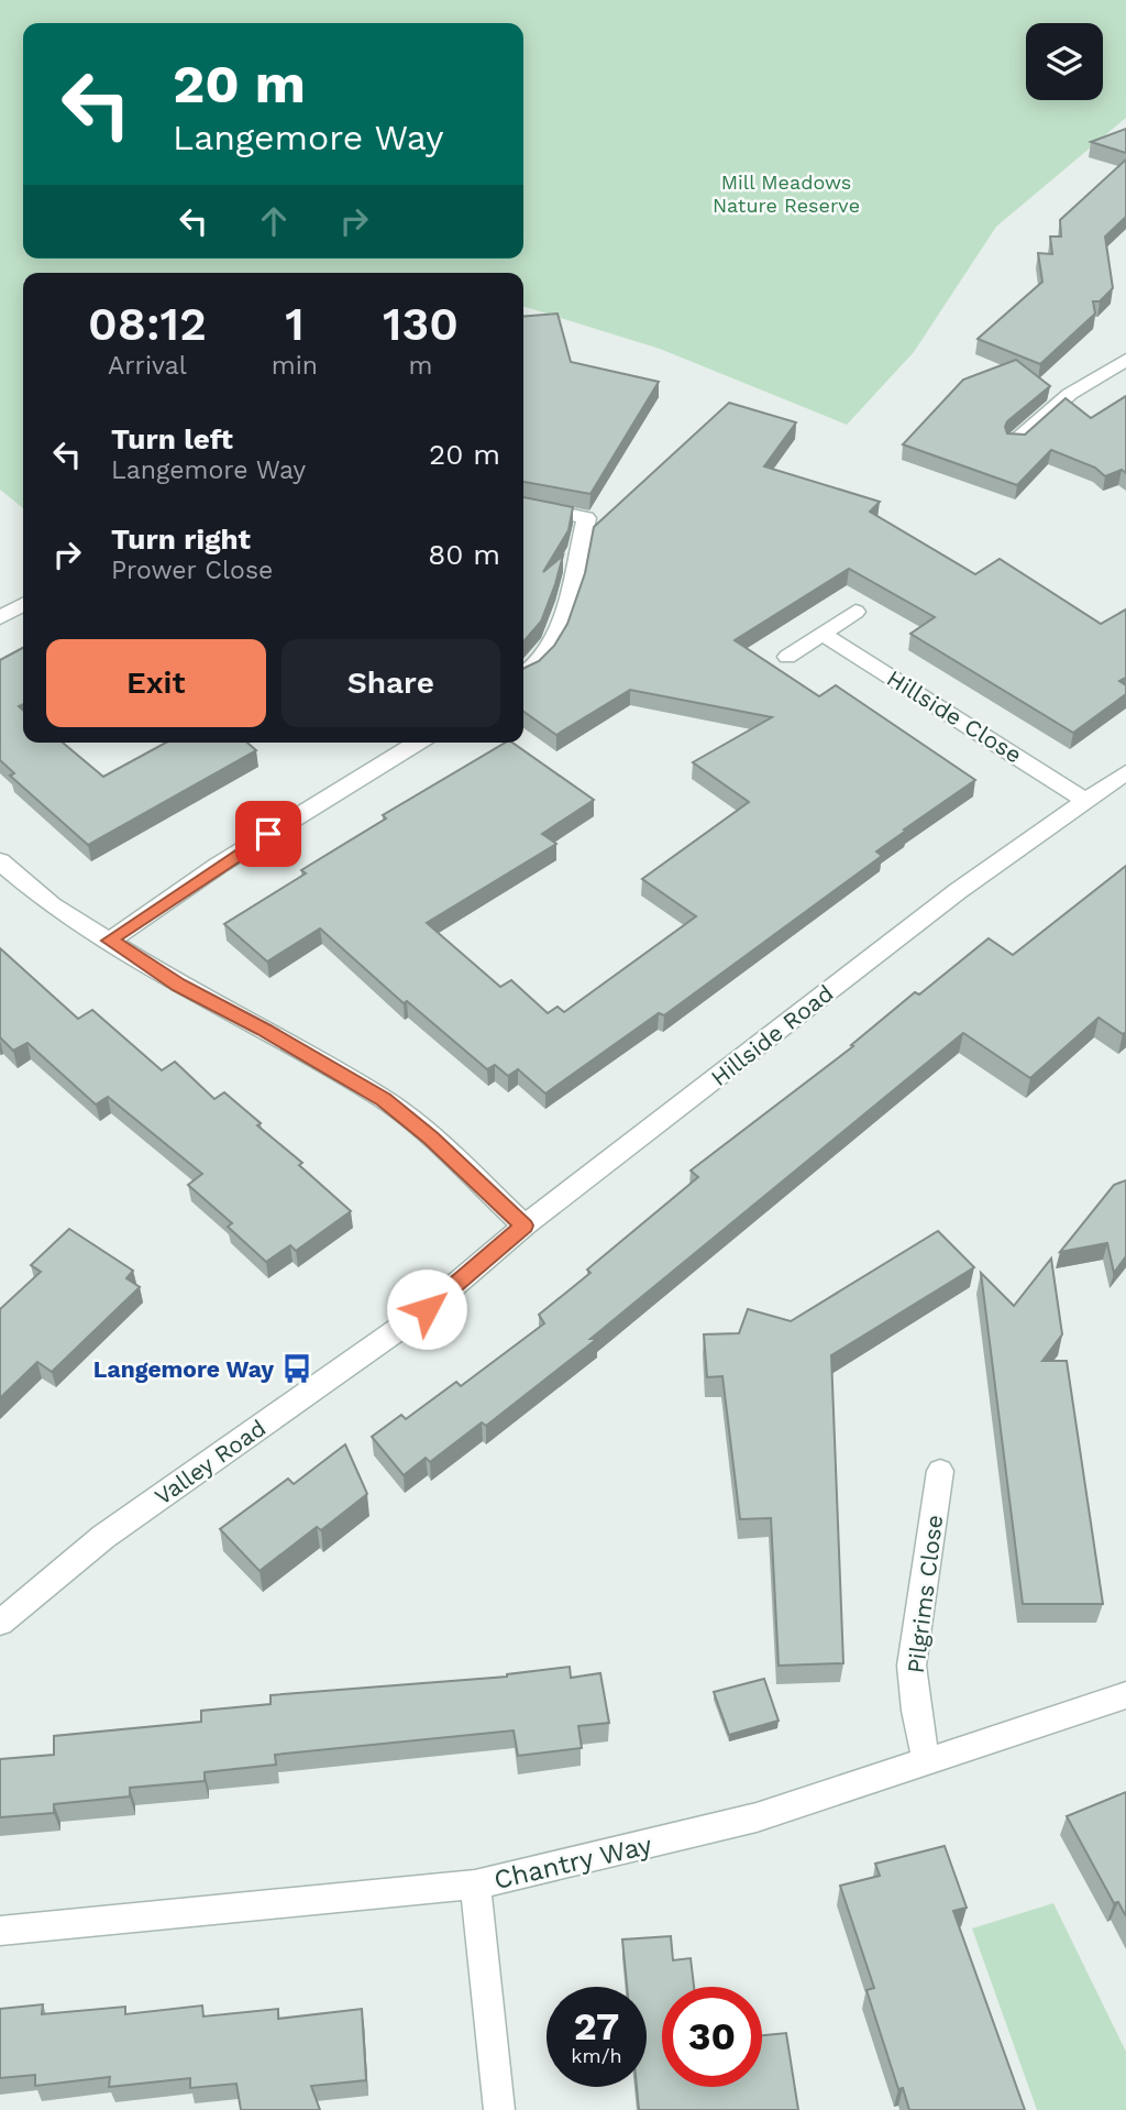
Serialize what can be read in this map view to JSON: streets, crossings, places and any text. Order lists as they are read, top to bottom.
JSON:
{
  "streets": {
    "street": [
      "Hillside Close",
      "Hillside Road",
      "Valley Road",
      "Pilgrims Close",
      "Chantry Way"
    ]
  },
  "crossings": [
    ["Hillside Close", "Hillside Road"],
    ["Hillside Road", "Valley Road"],
    ["Pilgrims Close", "Chantry Way"]
  ],
  "parks": ["Mill Meadows Nature Reserve"],
  "places": {
    "bus stop": ["Langemore Way"]
  },
  "page": {
    "turn": ["20 m", "Langemore Way"],
    "eta": [
      "08:12",
      "Arrival",
      "1",
      "min",
      "130",
      "m"
    ],
    "list": [
      {
        "name": "Turn left",
        "note": "Langemore Way",
        "value": "20 m"
      },
      {
        "name": "Turn right",
        "note": "Prower Close",
        "value": "80 m"
      }
    ],
    "buttons": ["Exit", "Share"],
    "speed": "27 km/h",
    "limit": "30"
  }
}
